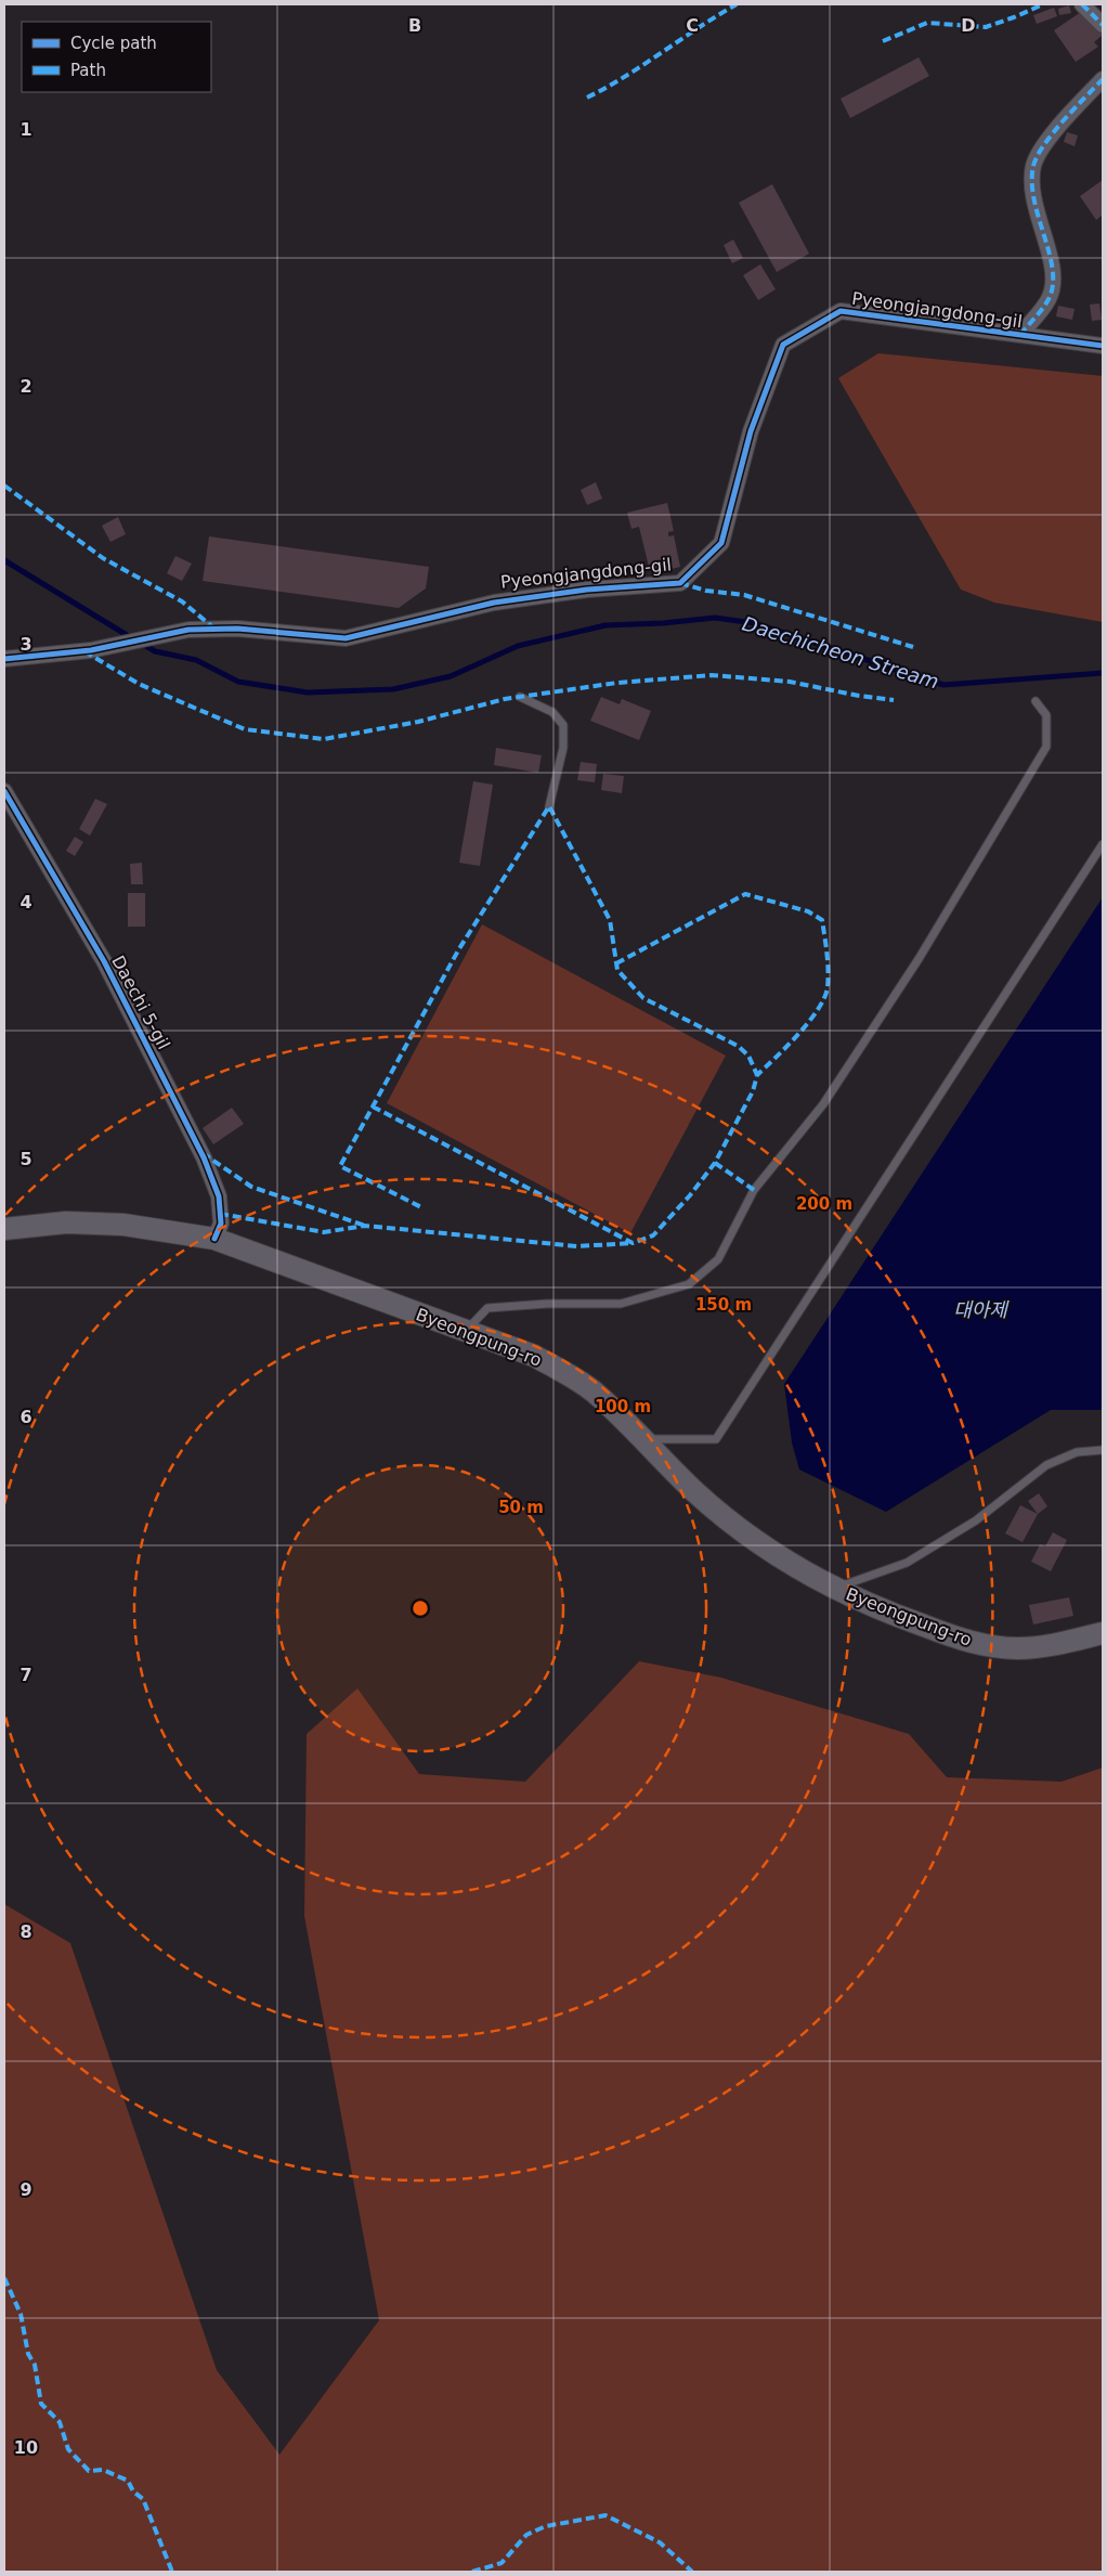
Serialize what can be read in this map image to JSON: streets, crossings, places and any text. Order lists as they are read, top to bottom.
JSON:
{
  "streets": {
    "main road": ["Byeongpung-ro"],
    "street": ["Pyeongjangdong-gil", "Daechi 5-gil"]
  },
  "crossings": [
    ["Daechi 5-gil", "Byeongpung-ro"]
  ],
  "water": ["Daechicheon Stream", "대아제"],
  "legend": ["Cycle path", "Path"],
  "grid": {
    "columns": ["B", "C", "D"],
    "rows": [
      "1",
      "2",
      "3",
      "4",
      "5",
      "6",
      "7",
      "8",
      "9",
      "10"
    ]
  },
  "rings": [
    "200 m",
    "150 m",
    "100 m",
    "50 m"
  ]
}
